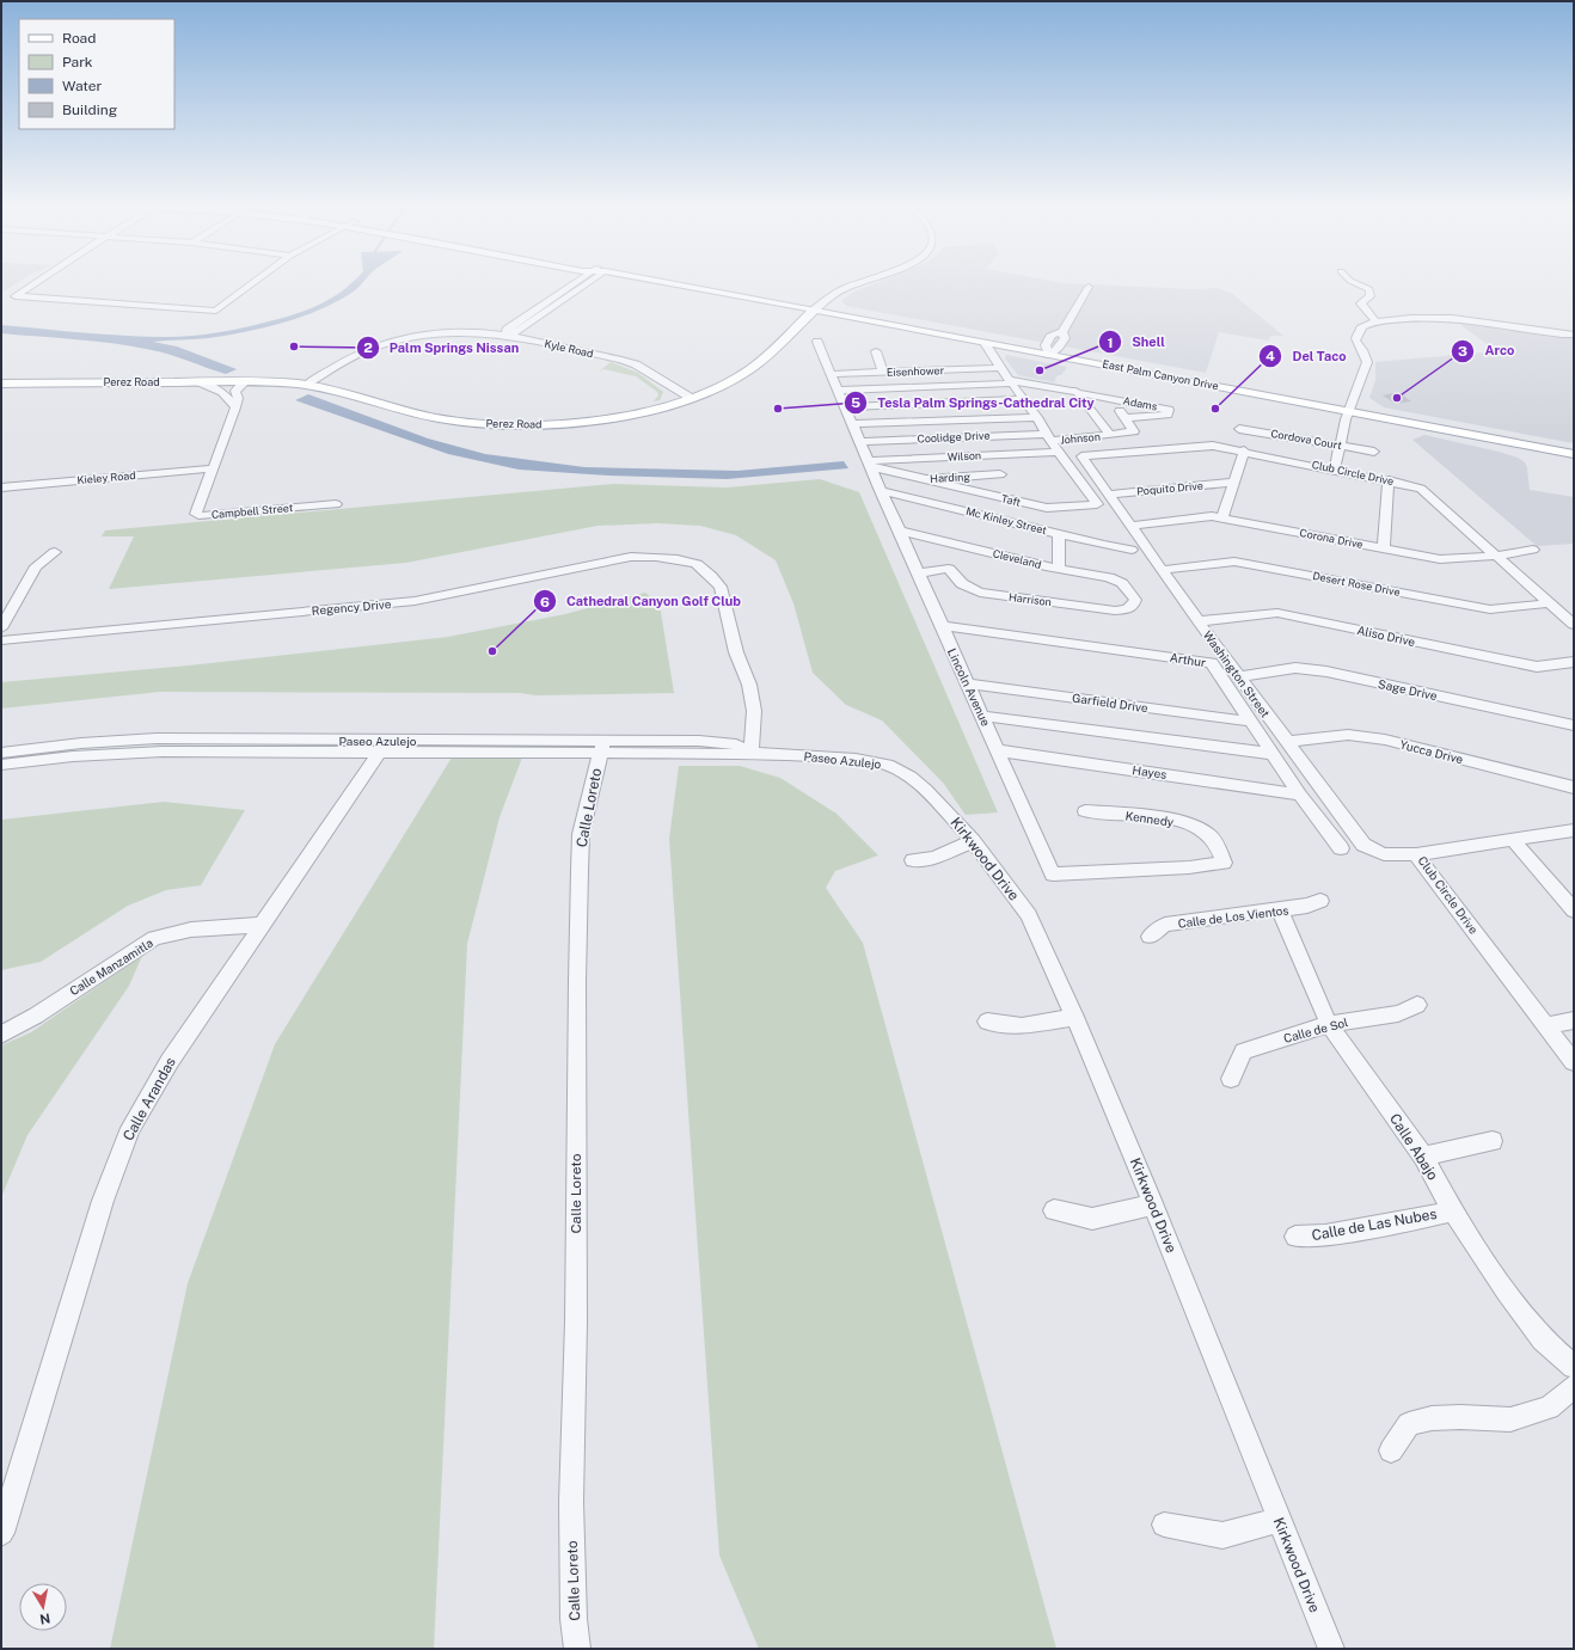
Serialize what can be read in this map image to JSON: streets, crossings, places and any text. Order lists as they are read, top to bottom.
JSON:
{
  "streets": {
    "main road": ["East Palm Canyon Drive", "Perez Road"],
    "street": [
      "Kyle Road",
      "Eisenhower",
      "Adams",
      "Coolidge Drive",
      "Johnson",
      "Cordova Court",
      "Wilson",
      "Club Circle Drive",
      "Kieley Road",
      "Harding",
      "Poquito Drive",
      "Taft",
      "Campbell Street",
      "Mc Kinley Street",
      "Corona Drive",
      "Cleveland",
      "Desert Rose Drive",
      "Harrison",
      "Regency Drive",
      "Aliso Drive",
      "Arthur",
      "Washington Street",
      "Lincoln Avenue",
      "Sage Drive",
      "Garfield Drive",
      "Paseo Azulejo",
      "Yucca Drive",
      "Hayes",
      "Calle Loreto",
      "Kennedy",
      "Kirkwood Drive",
      "Calle de Los Vientos",
      "Calle Manzamitla",
      "Calle de Sol",
      "Calle Arandas",
      "Calle Abajo",
      "Calle de Las Nubes"
    ]
  },
  "crossings": [
    ["Kyle Road", "Perez Road"],
    ["Eisenhower", "Lincoln Avenue"],
    ["East Palm Canyon Drive", "Perez Road"],
    ["Perez Road", "Campbell Street"],
    ["Adams", "Johnson"],
    ["Adams", "Lincoln Avenue"],
    ["Coolidge Drive", "Johnson"],
    ["Coolidge Drive", "Lincoln Avenue"],
    ["Wilson", "Harding"],
    ["Wilson", "Taft"],
    ["Wilson", "Lincoln Avenue"],
    ["Club Circle Drive", "Corona Drive"],
    ["Club Circle Drive", "Desert Rose Drive"],
    ["Club Circle Drive", "Washington Street"],
    ["Kieley Road", "Campbell Street"],
    ["Harding", "Taft"],
    ["Harding", "Lincoln Avenue"],
    ["Poquito Drive", "Washington Street"],
    ["Mc Kinley Street", "Lincoln Avenue"],
    ["Corona Drive", "Washington Street"],
    ["Cleveland", "Harrison"],
    ["Cleveland", "Lincoln Avenue"],
    ["Desert Rose Drive", "Washington Street"],
    ["Harrison", "Lincoln Avenue"],
    ["Regency Drive", "Paseo Azulejo"],
    ["Aliso Drive", "Washington Street"],
    ["Arthur", "Lincoln Avenue"],
    ["Arthur", "Garfield Drive"],
    ["Arthur", "Hayes"],
    ["Washington Street", "Sage Drive"],
    ["Washington Street", "Yucca Drive"],
    ["Lincoln Avenue", "Garfield Drive"],
    ["Lincoln Avenue", "Hayes"],
    ["Lincoln Avenue", "Kennedy"],
    ["Paseo Azulejo", "Calle Loreto"],
    ["Paseo Azulejo", "Kirkwood Drive"],
    ["Paseo Azulejo", "Calle Arandas"],
    ["Calle de Los Vientos", "Calle Abajo"],
    ["Calle Manzamitla", "Calle Arandas"],
    ["Calle de Sol", "Calle Abajo"],
    ["Calle Abajo", "Calle de Las Nubes"]
  ],
  "places": [
    "Palm Springs Nissan",
    "Shell",
    "Arco",
    "Tesla Palm Springs-Cathedral City",
    "Del Taco",
    "Cathedral Canyon Golf Club"
  ],
  "legend": [
    "Road",
    "Park",
    "Water",
    "Building"
  ],
  "north": "bottom"
}
